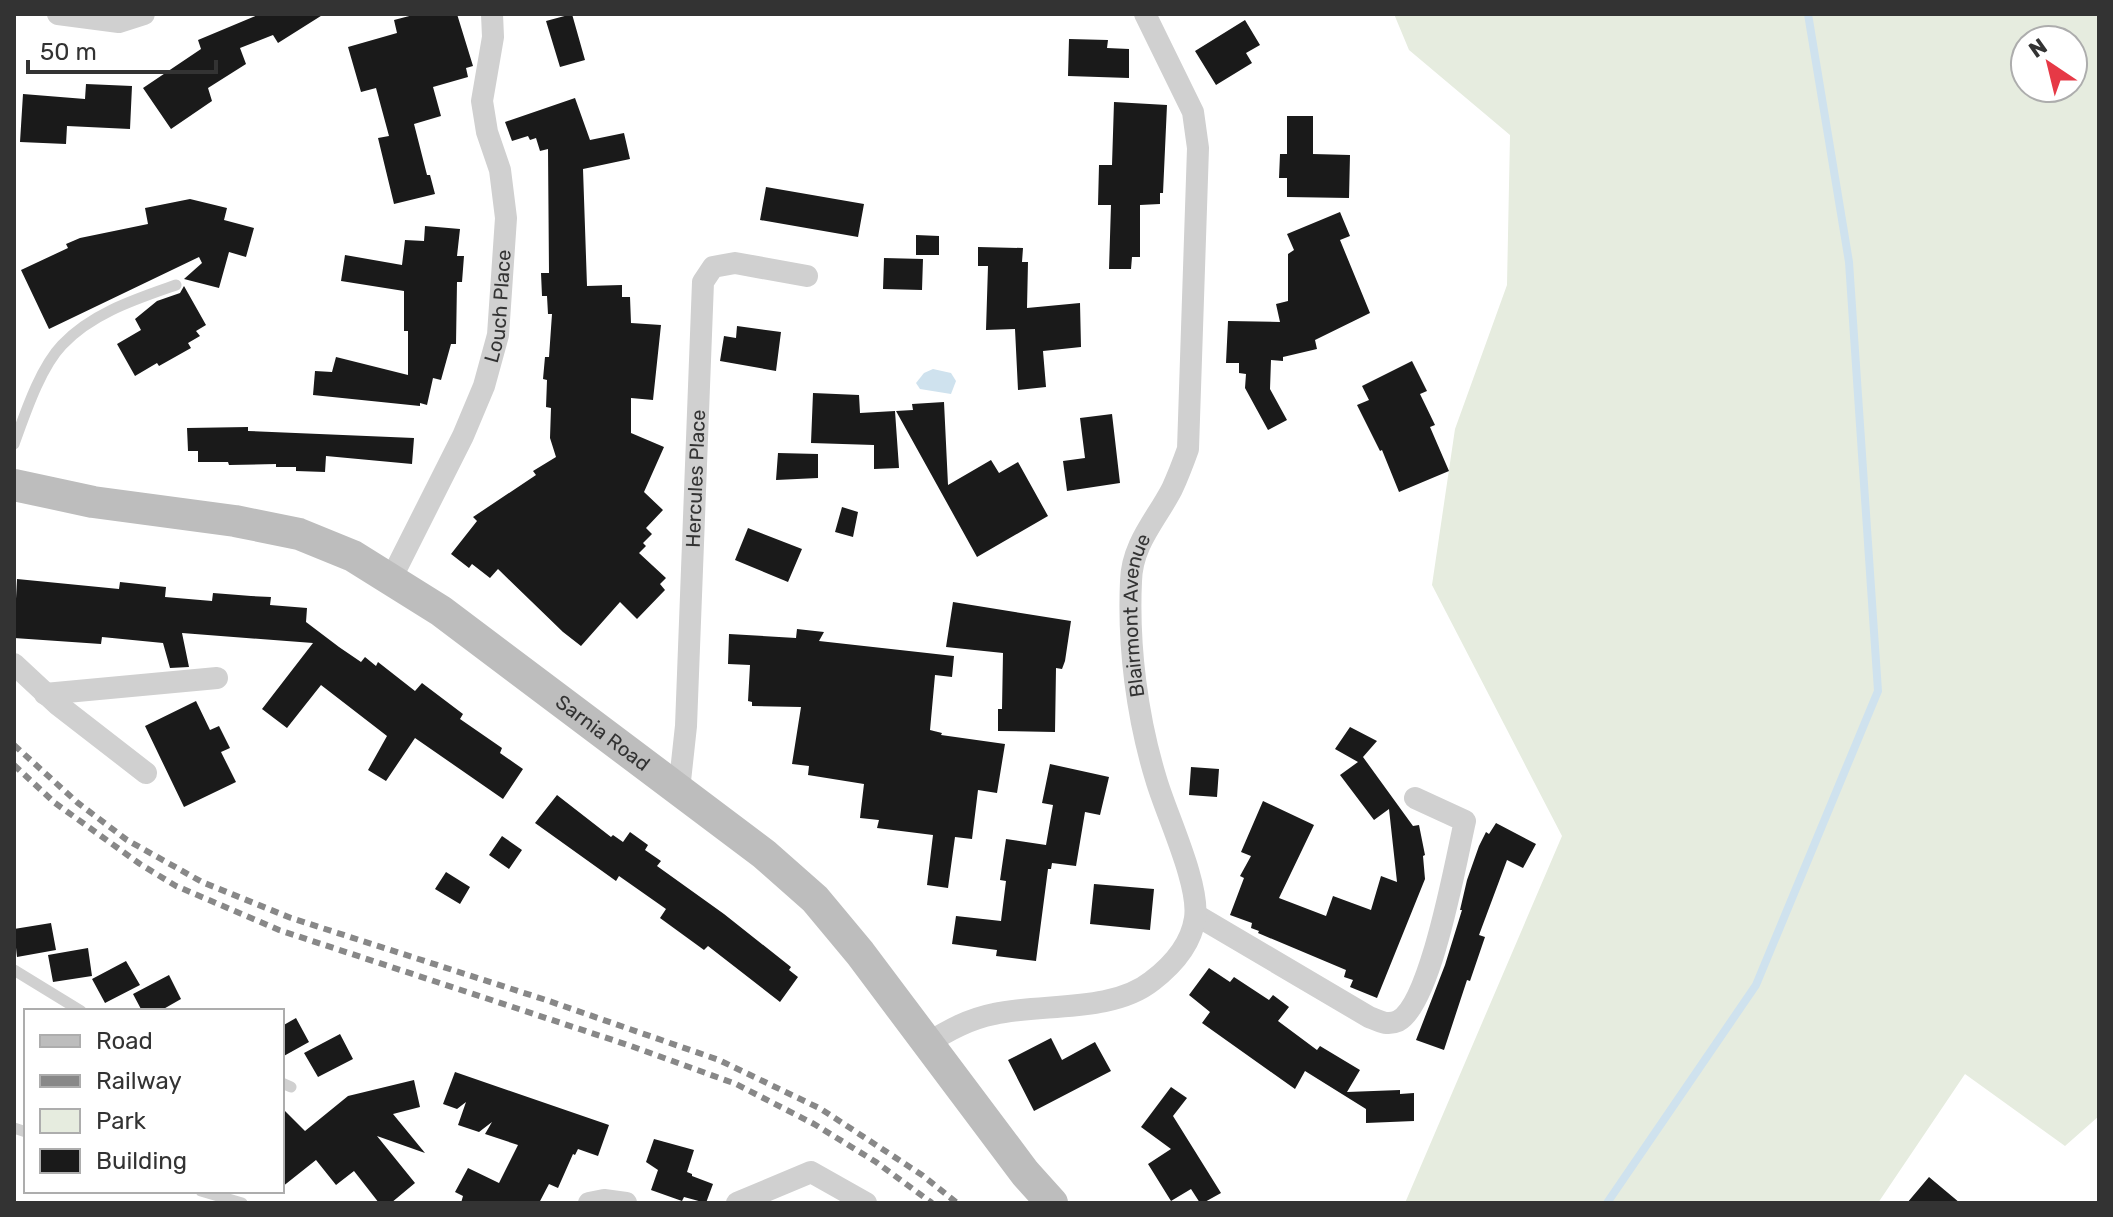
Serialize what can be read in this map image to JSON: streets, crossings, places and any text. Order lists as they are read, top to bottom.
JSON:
{
  "streets": {
    "main road": ["Sarnia Road"],
    "street": ["Louch Place", "Hercules Place", "Blairmont Avenue"]
  },
  "crossings": [
    ["Louch Place", "Sarnia Road"],
    ["Hercules Place", "Sarnia Road"]
  ],
  "legend": [
    "Road",
    "Railway",
    "Park",
    "Building"
  ],
  "scale_bar": "50 m",
  "north": "top left"
}
